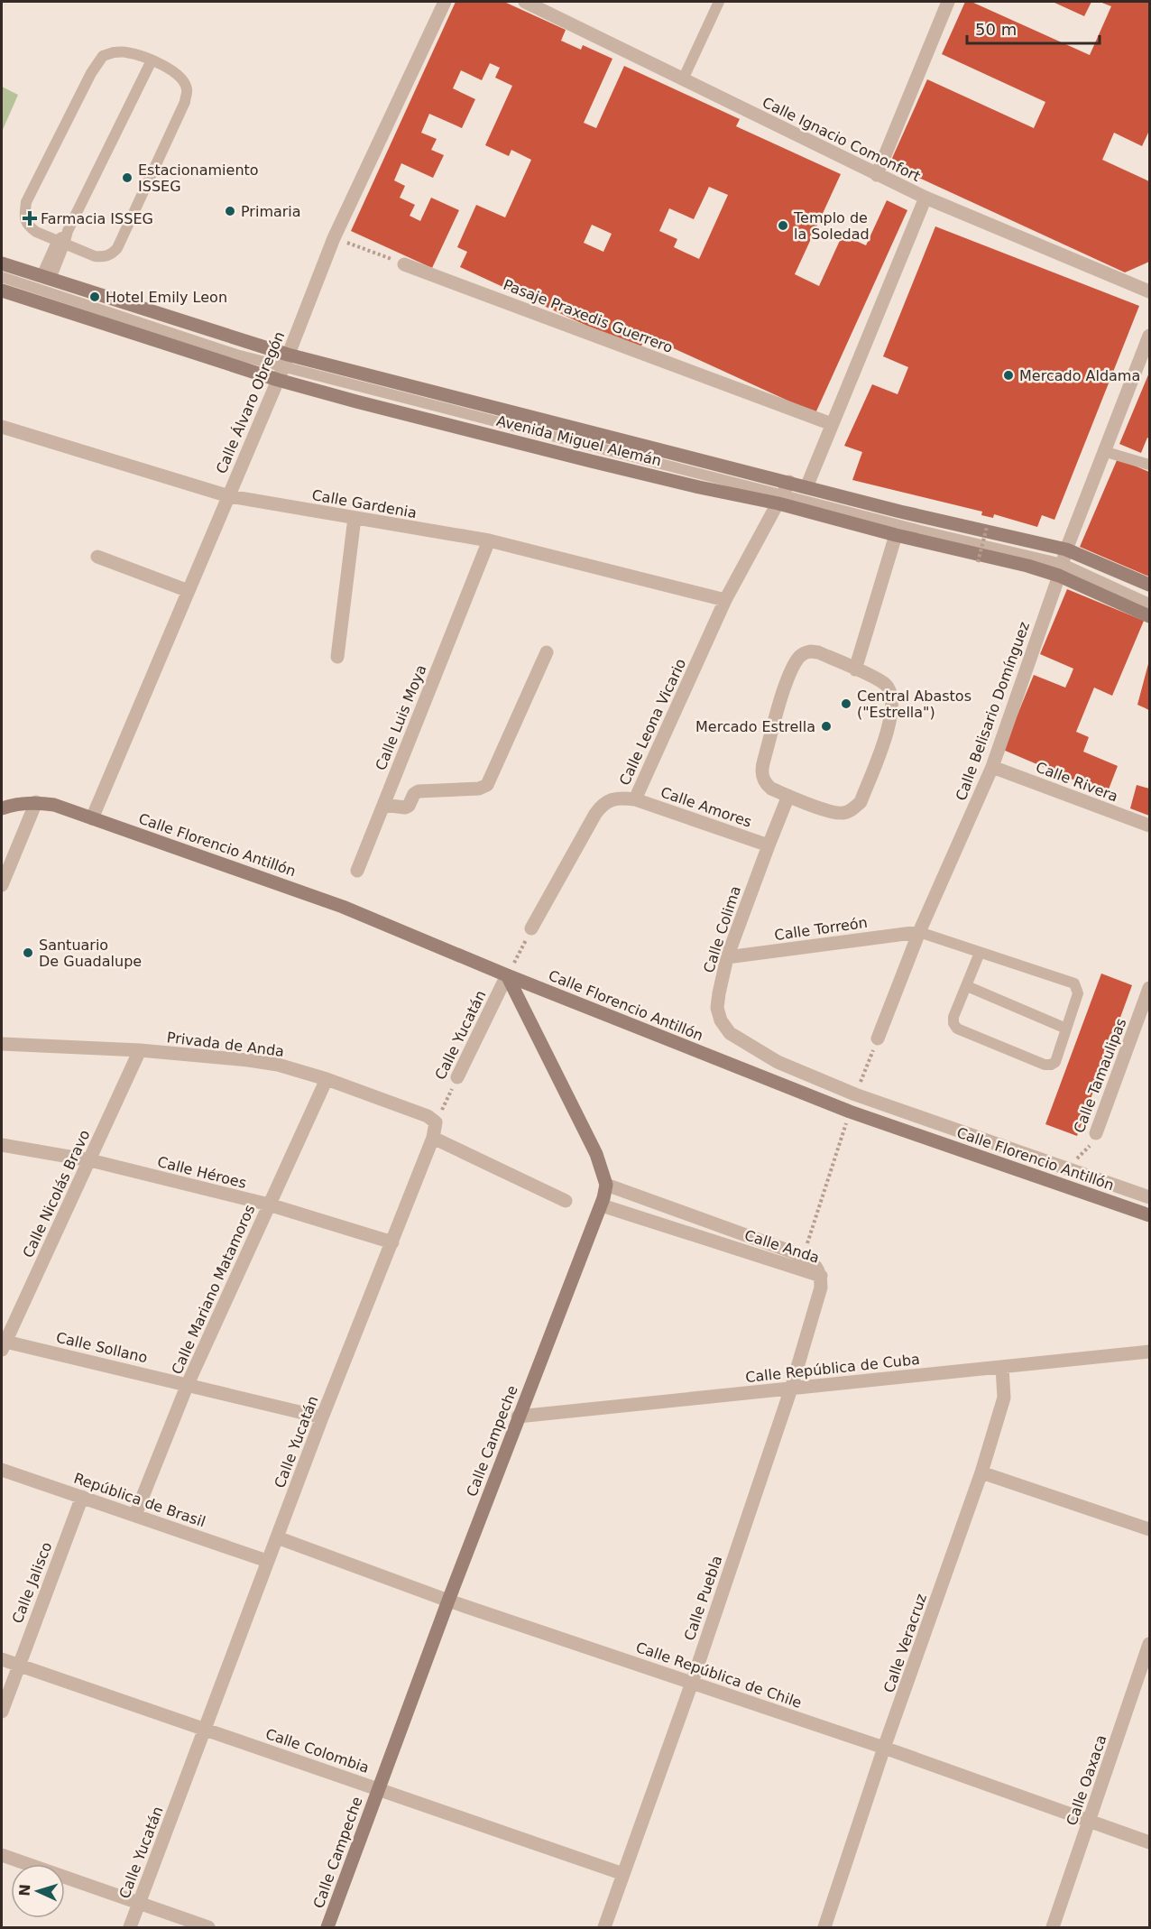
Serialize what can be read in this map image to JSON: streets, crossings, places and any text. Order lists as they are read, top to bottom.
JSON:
{
  "streets": {
    "main road": ["Avenida Miguel Alemán", "Calle Florencio Antillón", "Calle Campeche"],
    "street": [
      "Calle Ignacio Comonfort",
      "Pasaje Praxedis Guerrero",
      "Calle Álvaro Obregón",
      "Calle Gardenia",
      "Calle Belisario Domínguez",
      "Calle Luis Moya",
      "Calle Leona Vicario",
      "Calle Rivera",
      "Calle Amores",
      "Calle Torreón",
      "Calle Colima",
      "Calle Yucatán",
      "Privada de Anda",
      "Calle Tamaulipas",
      "Calle Héroes",
      "Calle Nicolás Bravo",
      "Calle Anda",
      "Calle Mariano Matamoros",
      "Calle Sollano",
      "Calle República de Cuba",
      "República de Brasil",
      "Calle Jalisco",
      "Calle Puebla",
      "Calle Veracruz",
      "Calle República de Chile",
      "Calle Colombia",
      "Calle Oaxaca"
    ]
  },
  "crossings": [
    ["Calle Álvaro Obregón", "Avenida Miguel Alemán"],
    ["Calle Álvaro Obregón", "Calle Gardenia"],
    ["Calle Álvaro Obregón", "Calle Florencio Antillón"],
    ["Avenida Miguel Alemán", "Calle Belisario Domínguez"],
    ["Avenida Miguel Alemán", "Calle Leona Vicario"],
    ["Calle Gardenia", "Calle Luis Moya"],
    ["Calle Gardenia", "Calle Leona Vicario"],
    ["Calle Belisario Domínguez", "Calle Rivera"],
    ["Calle Belisario Domínguez", "Calle Torreón"],
    ["Calle Leona Vicario", "Calle Amores"],
    ["Calle Amores", "Calle Colima"],
    ["Calle Florencio Antillón", "Calle Colima"],
    ["Calle Florencio Antillón", "Calle Yucatán"],
    ["Calle Florencio Antillón", "Calle Tamaulipas"],
    ["Calle Torreón", "Calle Colima"],
    ["Calle Yucatán", "Privada de Anda"],
    ["Calle Yucatán", "Calle Héroes"],
    ["Calle Yucatán", "Calle Sollano"],
    ["Calle Yucatán", "República de Brasil"],
    ["Calle Yucatán", "Calle República de Chile"],
    ["Calle Yucatán", "Calle Colombia"],
    ["Privada de Anda", "Calle Nicolás Bravo"],
    ["Privada de Anda", "Calle Mariano Matamoros"],
    ["Calle Héroes", "Calle Nicolás Bravo"],
    ["Calle Héroes", "Calle Mariano Matamoros"],
    ["Calle Nicolás Bravo", "Calle Sollano"],
    ["Calle Anda", "Calle Campeche"],
    ["Calle Anda", "Calle Puebla"],
    ["Calle Mariano Matamoros", "Calle Sollano"],
    ["Calle Mariano Matamoros", "República de Brasil"],
    ["Calle República de Cuba", "Calle Campeche"],
    ["Calle República de Cuba", "Calle Puebla"],
    ["Calle República de Cuba", "Calle Veracruz"],
    ["Calle Campeche", "Calle República de Chile"],
    ["Calle Campeche", "Calle Colombia"],
    ["República de Brasil", "Calle Jalisco"],
    ["Calle Jalisco", "Calle Colombia"],
    ["Calle Puebla", "Calle República de Chile"],
    ["Calle Puebla", "Calle Colombia"],
    ["Calle Veracruz", "Calle República de Chile"],
    ["Calle República de Chile", "Calle Oaxaca"]
  ],
  "places": {
    "other": [
      "Estacionamiento ISSEG",
      "Primaria",
      "Templo de la Soledad",
      "Hotel Emily Leon",
      "Mercado Aldama",
      "Central Abastos (\"Estrella\")",
      "Mercado Estrella",
      "Santuario De Guadalupe"
    ],
    "health": ["Farmacia ISSEG"]
  },
  "scale_bar": "50 m",
  "north": "left"
}
